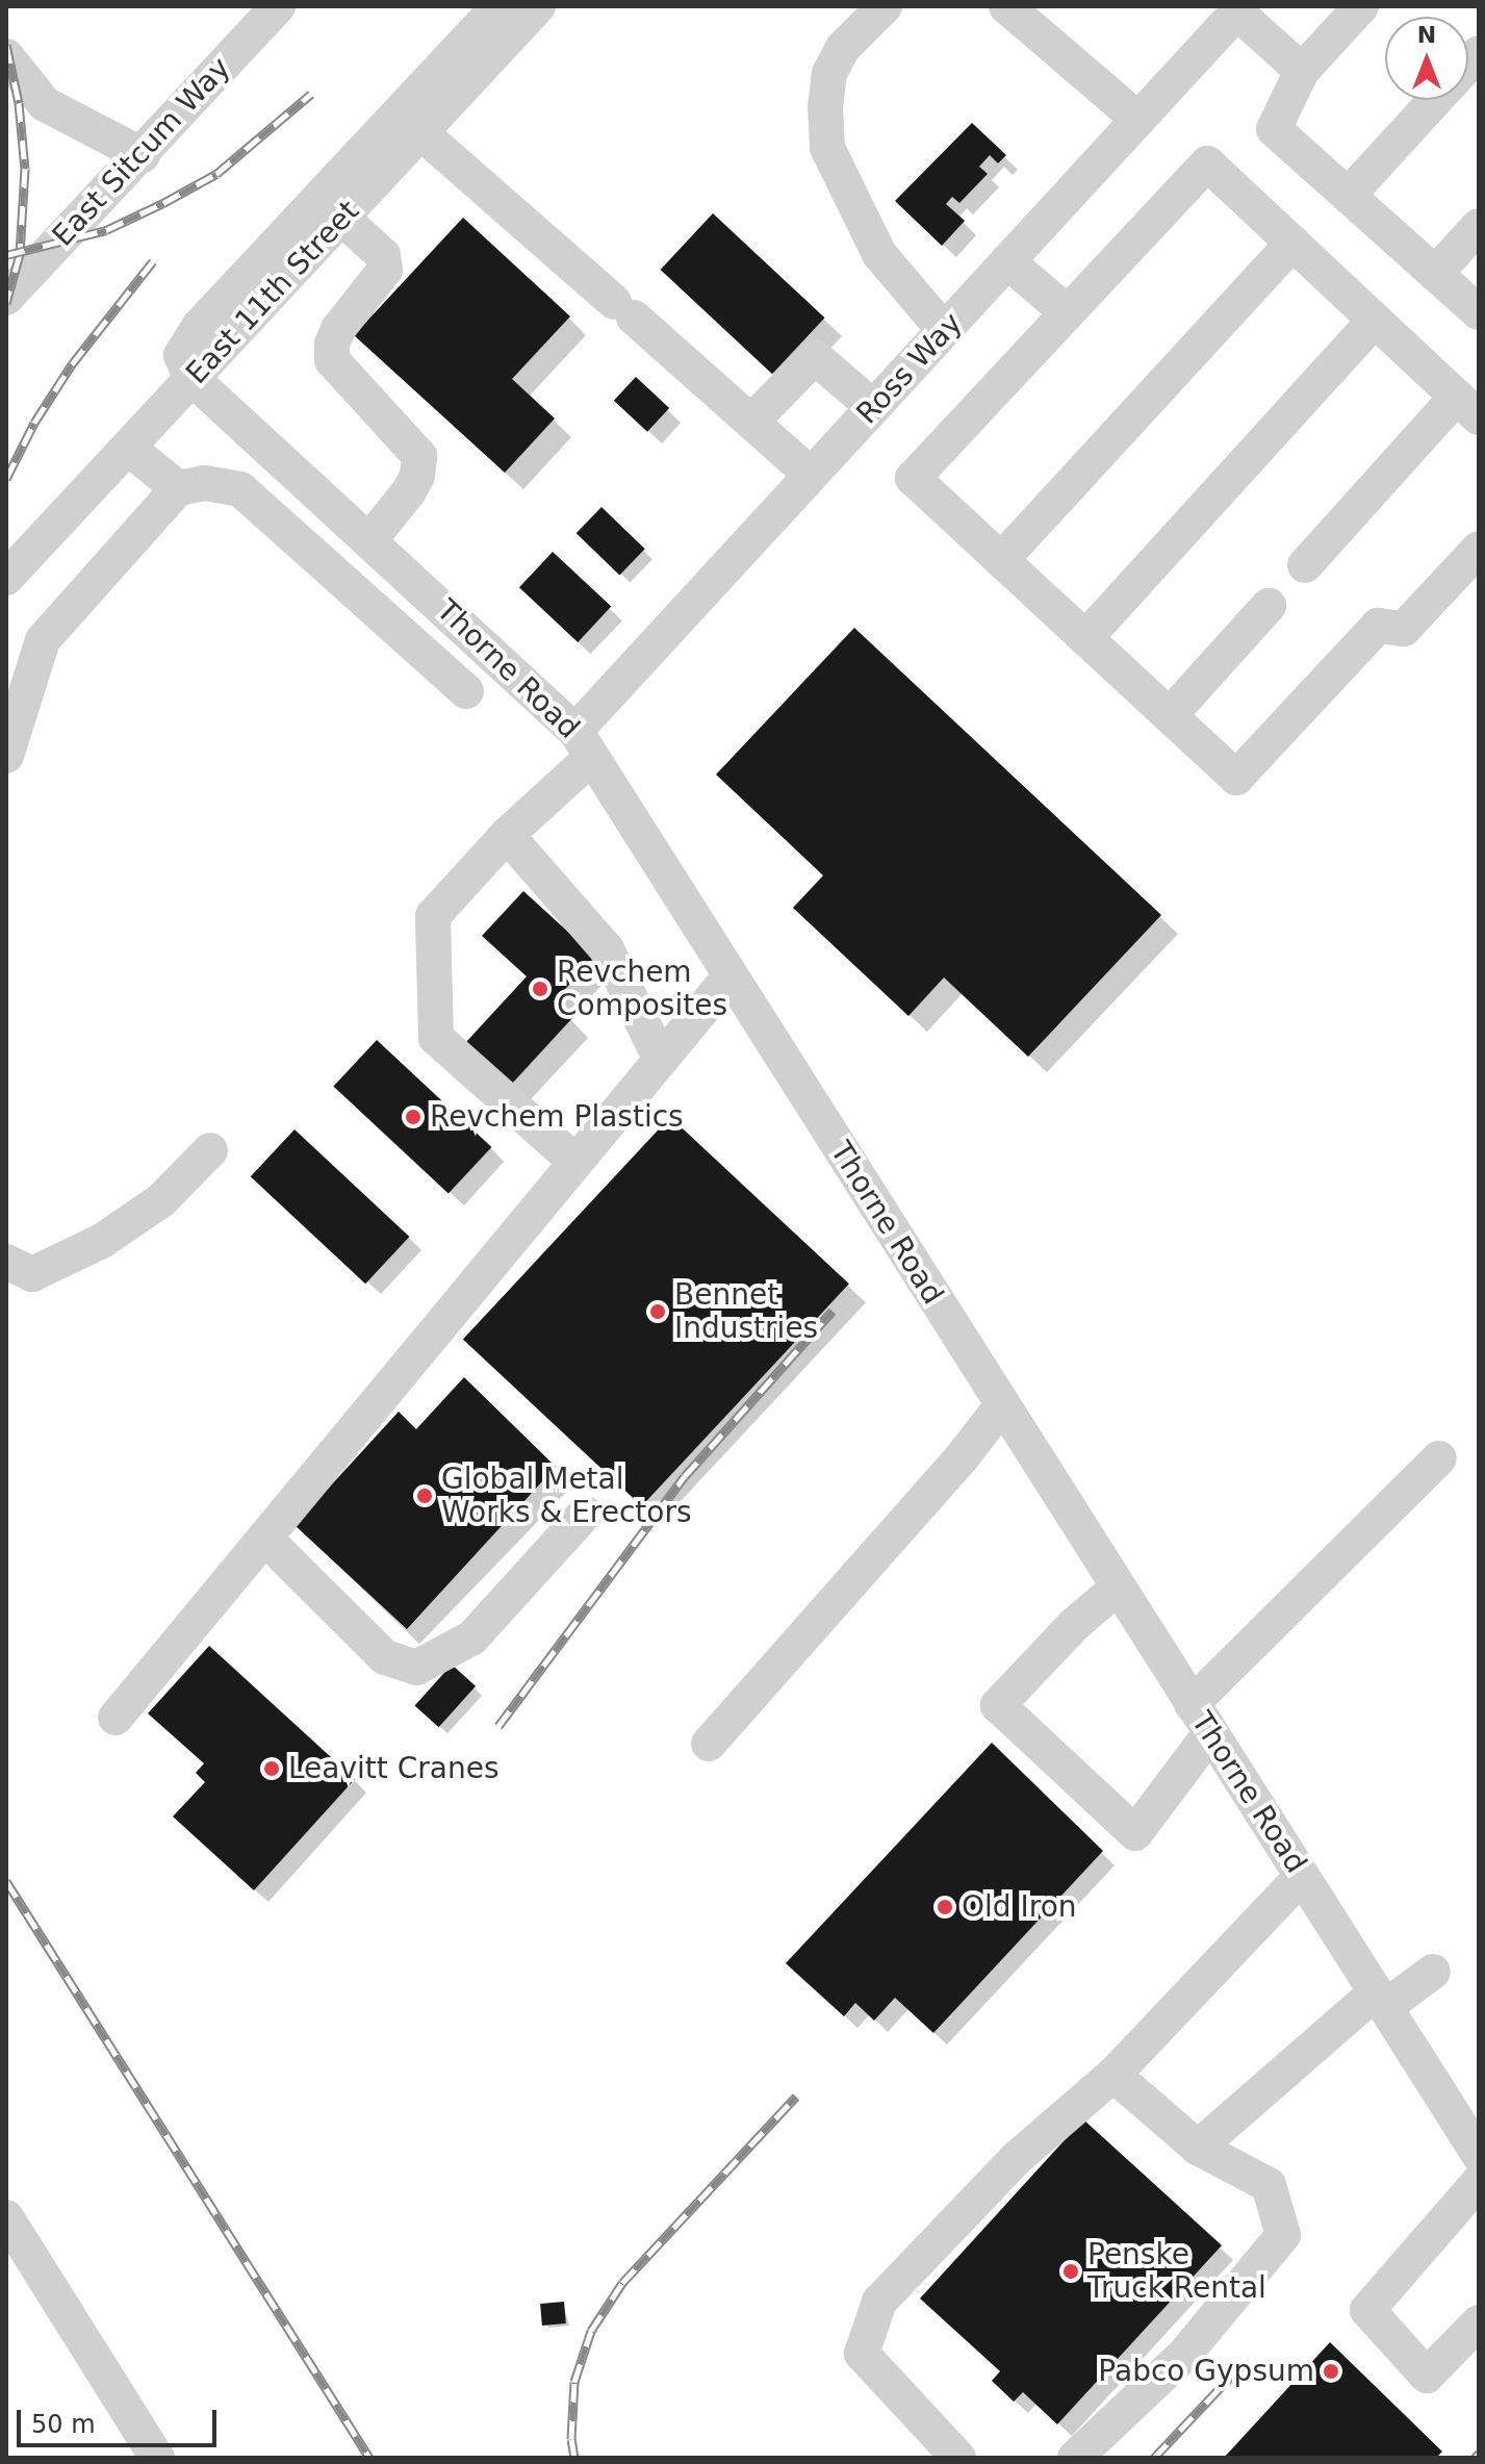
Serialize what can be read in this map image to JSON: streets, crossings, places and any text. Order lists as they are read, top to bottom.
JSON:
{
  "streets": {
    "street": [
      "East Sitcum Way",
      "East 11th Street",
      "Ross Way",
      "Thorne Road"
    ]
  },
  "crossings": [
    ["East 11th Street", "Thorne Road"],
    ["Ross Way", "Thorne Road"]
  ],
  "places": [
    "Revchem Composites",
    "Revchem Plastics",
    "Bennet Industries",
    "Global Metal Works & Erectors",
    "Leavitt Cranes",
    "Old Iron",
    "Penske Truck Rental",
    "Pabco Gypsum"
  ],
  "scale_bar": "50 m",
  "north": "top"
}
